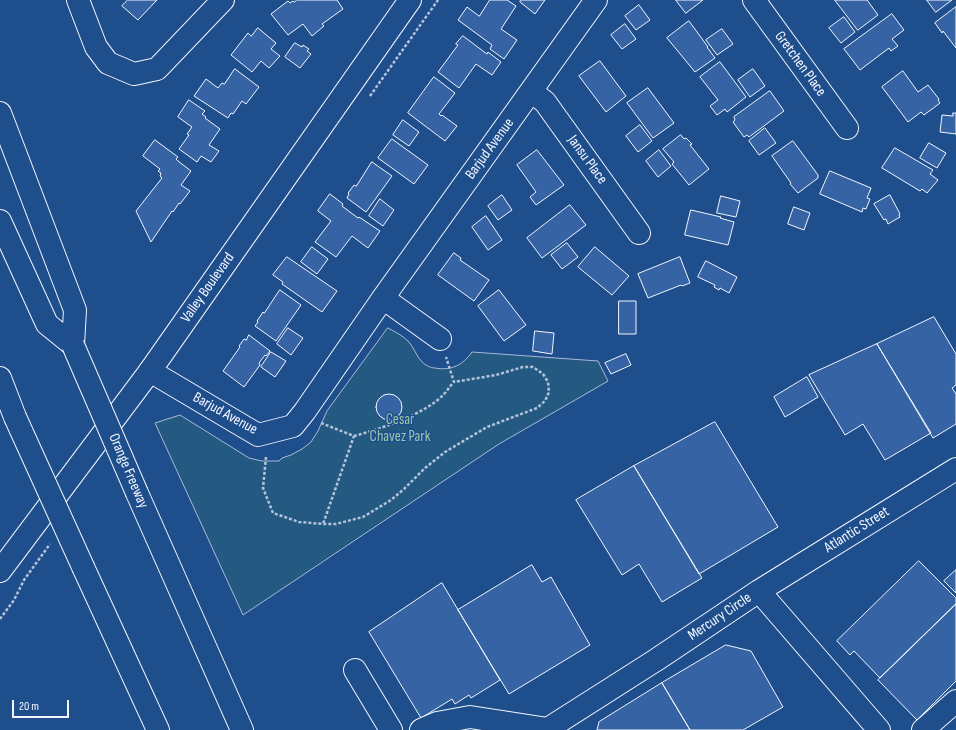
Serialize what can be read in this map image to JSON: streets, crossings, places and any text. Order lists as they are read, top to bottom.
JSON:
{
  "streets": {
    "main road": [
      "Gretchen Place",
      "Barjud Avenue",
      "Jansu Place",
      "Valley Boulevard",
      "Orange Freeway",
      "Atlantic Street",
      "Mercury Circle"
    ]
  },
  "crossings": [
    ["Barjud Avenue", "Jansu Place"],
    ["Barjud Avenue", "Valley Boulevard"],
    ["Atlantic Street", "Mercury Circle"]
  ],
  "parks": ["Cesar Chavez Park"],
  "scale_bar": "20 m"
}
